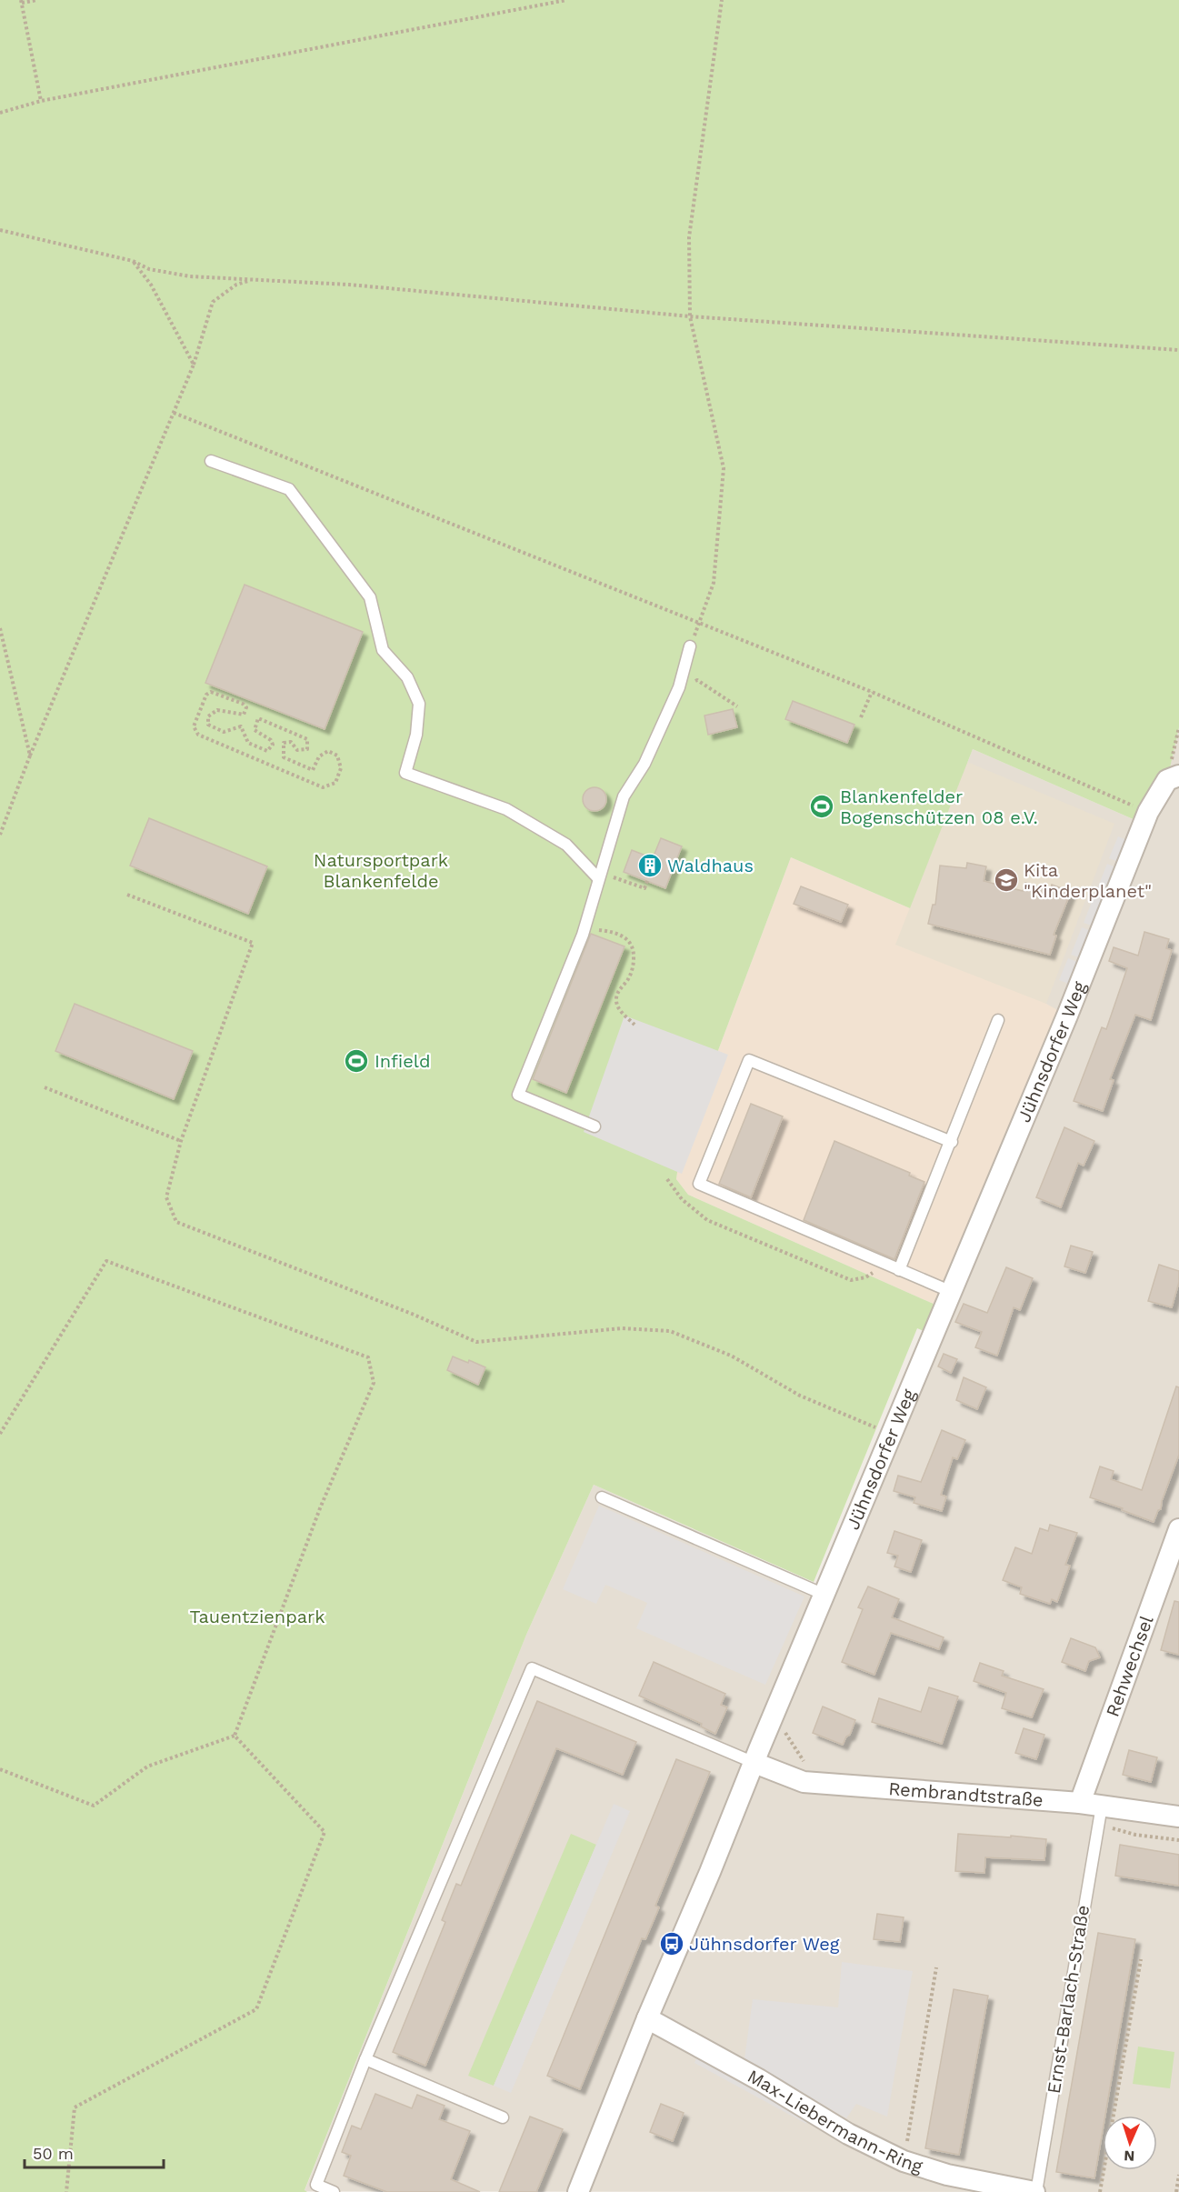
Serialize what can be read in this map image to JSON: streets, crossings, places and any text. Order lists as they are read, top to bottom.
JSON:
{
  "streets": {
    "street": [
      "Jühnsdorfer Weg",
      "Rehwechsel",
      "Rembrandtstraße",
      "Max-Liebermann-Ring"
    ],
    "lane": ["Ernst-Barlach-Straße"]
  },
  "crossings": [
    ["Jühnsdorfer Weg", "Rembrandtstraße"],
    ["Jühnsdorfer Weg", "Max-Liebermann-Ring"],
    ["Rehwechsel", "Rembrandtstraße"],
    ["Rembrandtstraße", "Ernst-Barlach-Straße"],
    ["Ernst-Barlach-Straße", "Max-Liebermann-Ring"]
  ],
  "parks": ["Natursportpark Blankenfelde", "Tauentzienpark"],
  "places": {
    "sports": ["Blankenfelder Bogenschützen 08 e.V.", "Infield"],
    "building": ["Waldhaus"],
    "school or university": ["Kita \"Kinderplanet\""],
    "bus stop": ["Jühnsdorfer Weg"]
  },
  "scale_bar": "50 m",
  "north": "bottom"
}
